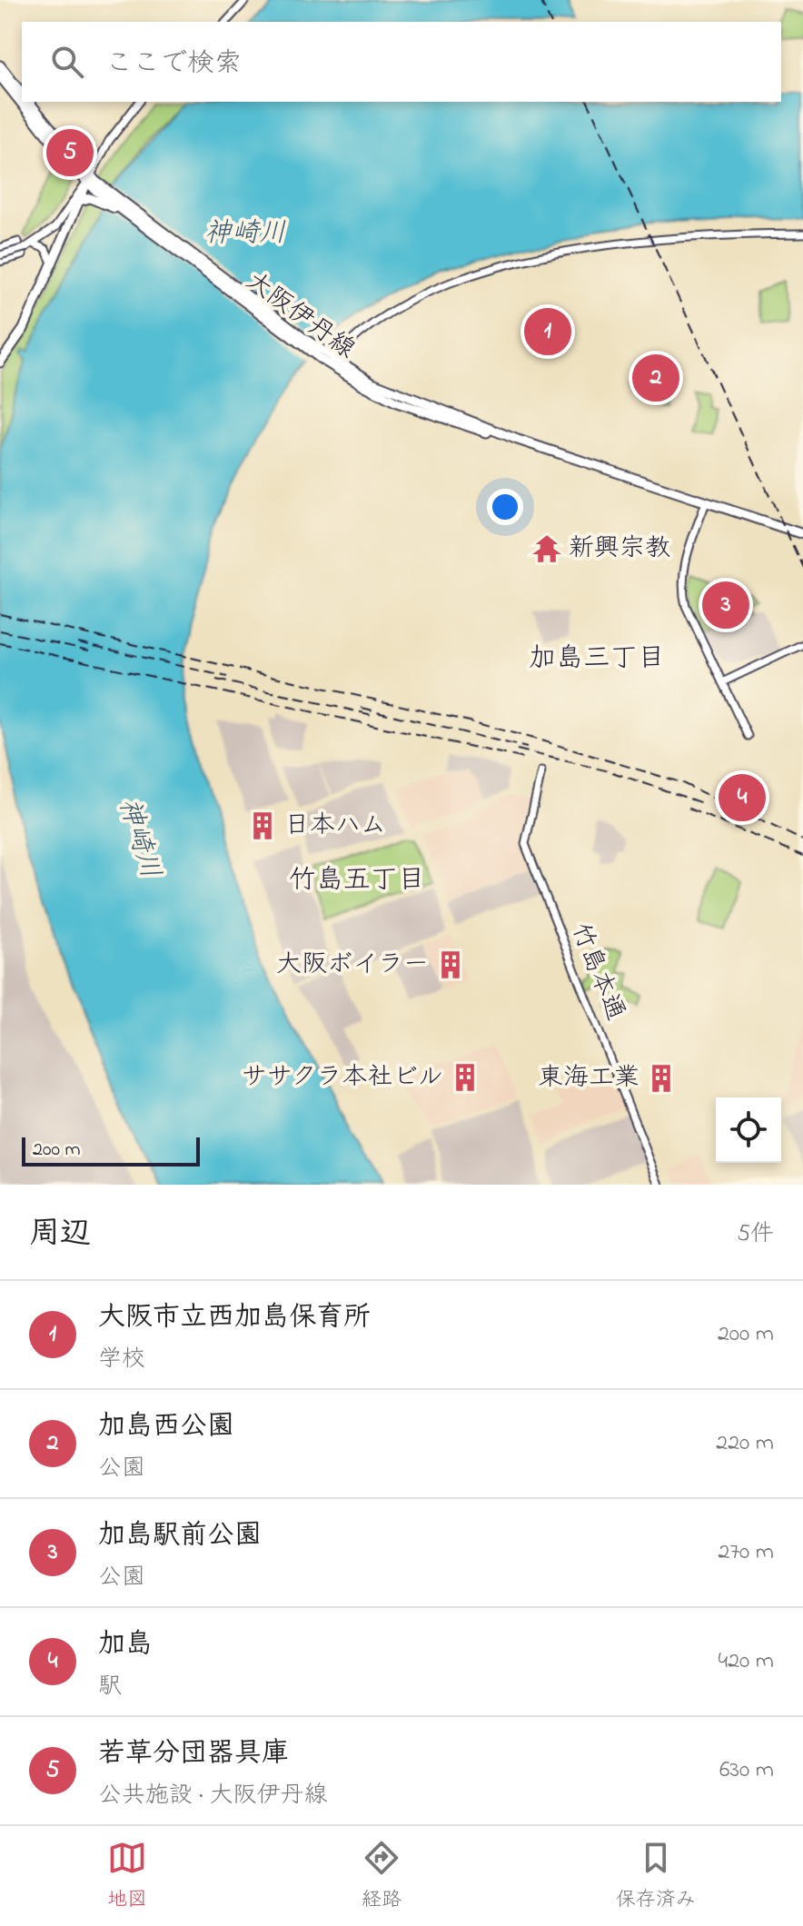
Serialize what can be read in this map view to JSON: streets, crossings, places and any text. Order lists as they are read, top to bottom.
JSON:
{
  "streets": {
    "main road": ["大阪伊丹線"],
    "street": ["竹島本通"]
  },
  "districts": ["加島三丁目", "竹島五丁目"],
  "water": ["神崎川"],
  "places": {
    "temple": ["新興宗教"],
    "building": [
      "日本ハム",
      "大阪ボイラー",
      "ササクラ本社ビル",
      "東海工業"
    ]
  },
  "scale_bar": "200 m",
  "page": {
    "search": "ここで検索",
    "pins": [
      "5",
      "1",
      "2",
      "3",
      "4"
    ],
    "scale": "200 m",
    "heading": ["周辺", "5件"],
    "list": [
      {
        "mark": "1",
        "name": "大阪市立西加島保育所",
        "note": "学校",
        "value": "200 m"
      },
      {
        "mark": "2",
        "name": "加島西公園",
        "note": "公園",
        "value": "220 m"
      },
      {
        "mark": "3",
        "name": "加島駅前公園",
        "note": "公園",
        "value": "270 m"
      },
      {
        "mark": "4",
        "name": "加島",
        "note": "駅",
        "value": "420 m"
      },
      {
        "mark": "5",
        "name": "若草分団器具庫",
        "note": "公共施設 · 大阪伊丹線",
        "value": "630 m"
      }
    ],
    "nav": ["地図", "経路", "保存済み"]
  }
}
